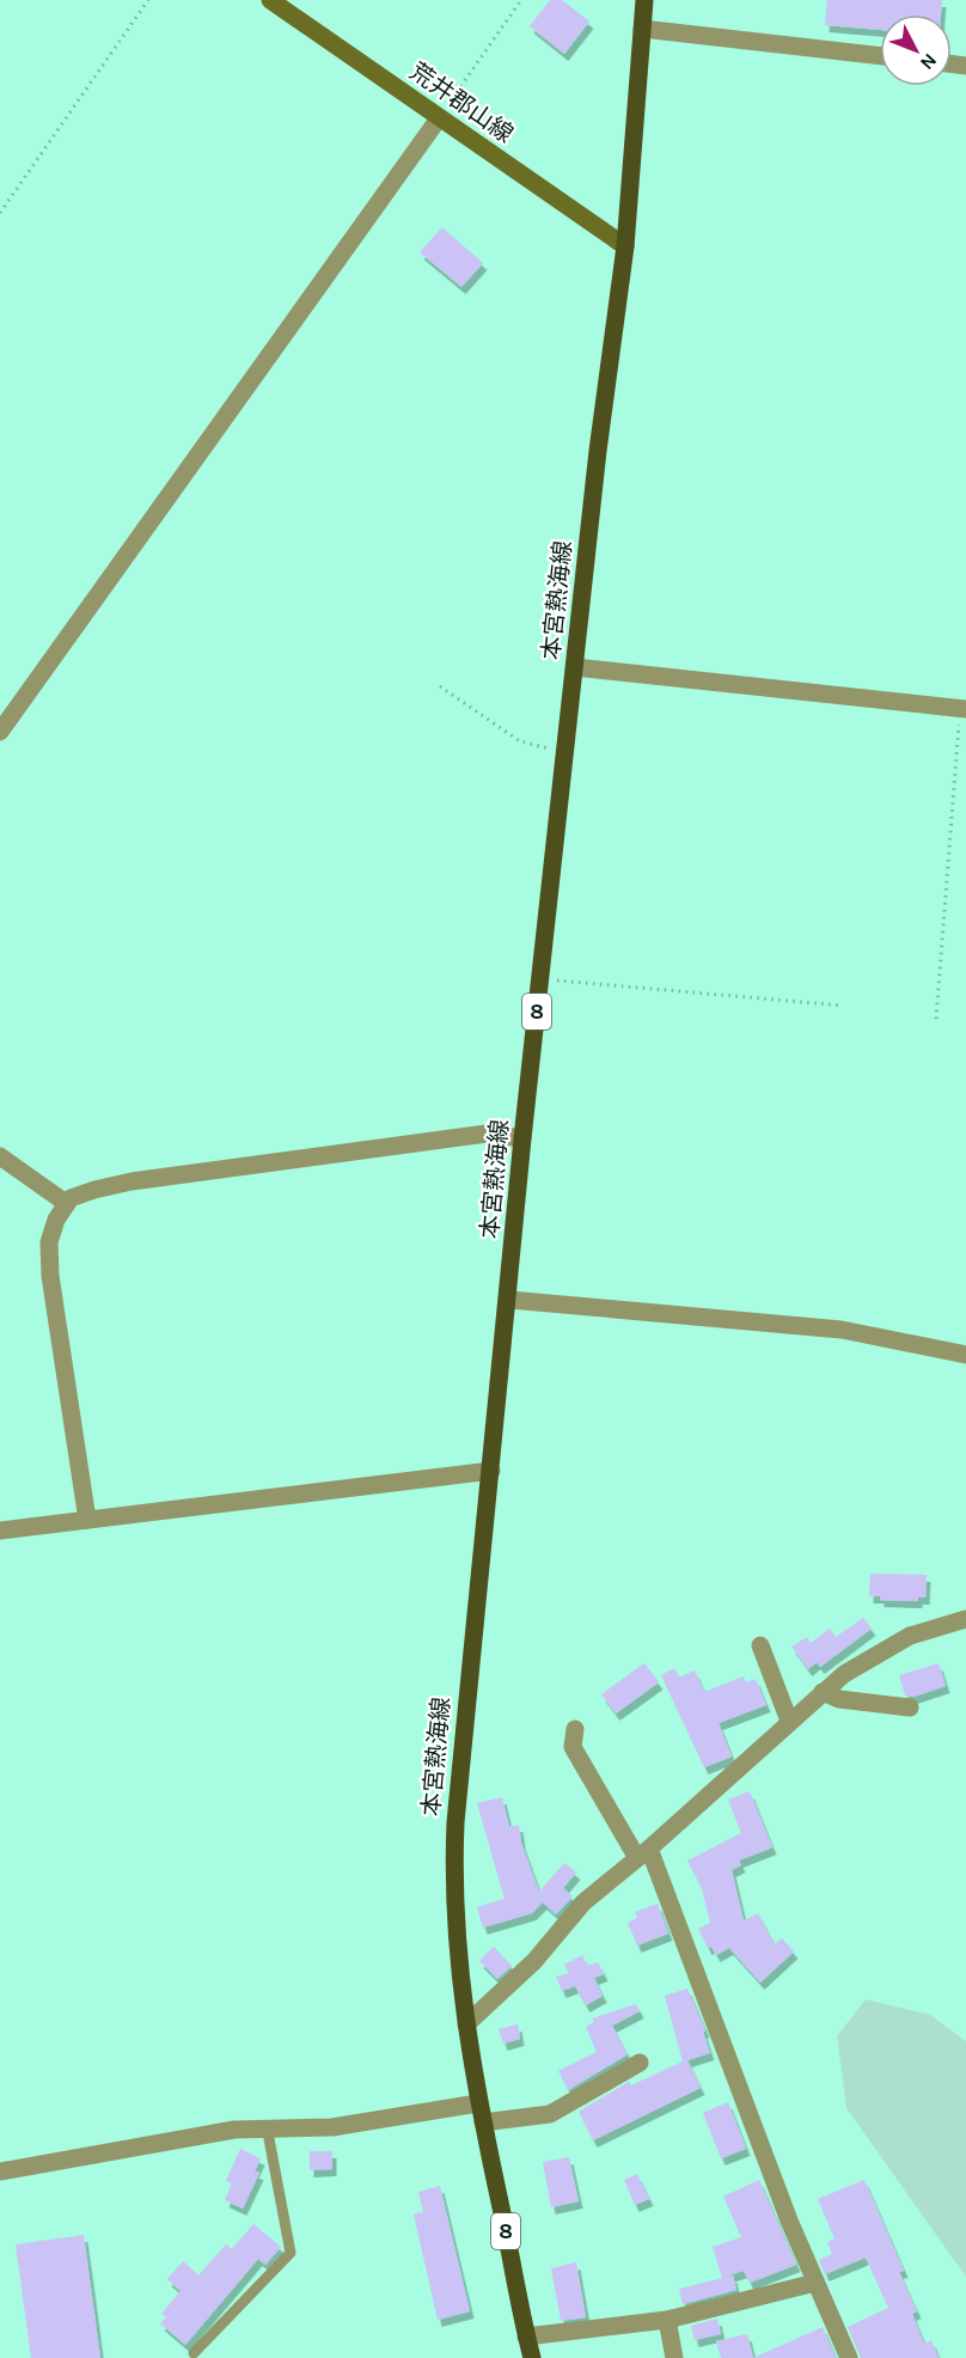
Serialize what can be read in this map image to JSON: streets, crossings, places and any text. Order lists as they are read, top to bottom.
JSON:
{
  "streets": {
    "main road": ["荒井郡山線", "本宮熱海線", "8"]
  },
  "crossings": [
    ["荒井郡山線", "本宮熱海線"]
  ],
  "north": "bottom right"
}
